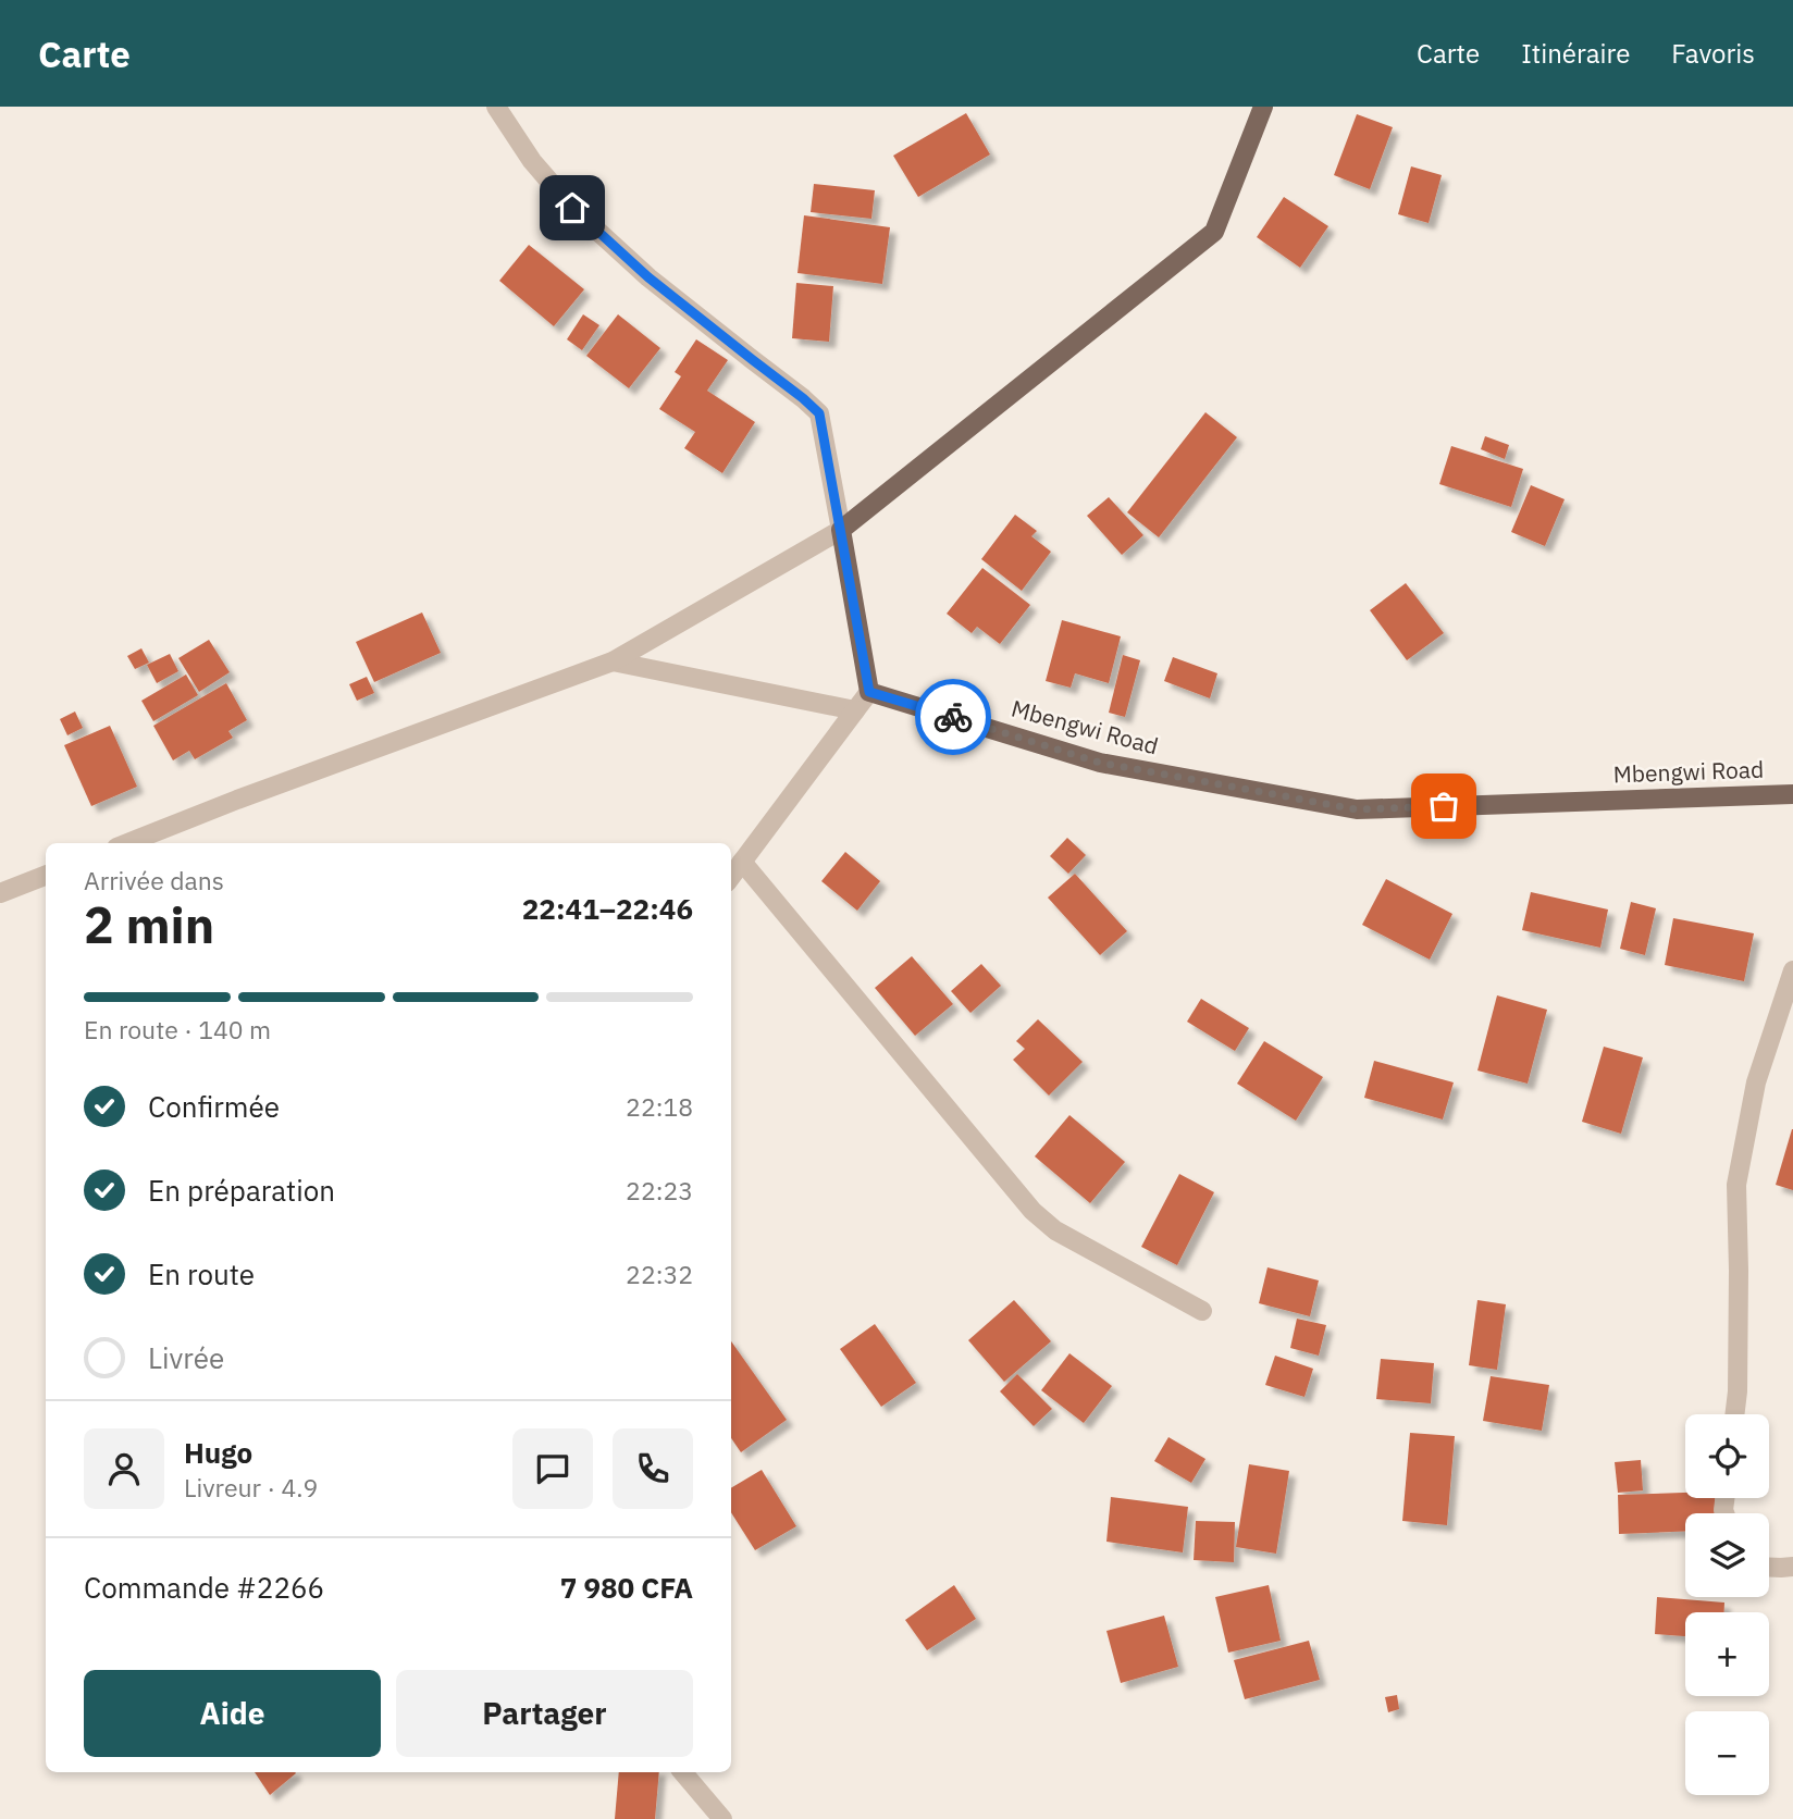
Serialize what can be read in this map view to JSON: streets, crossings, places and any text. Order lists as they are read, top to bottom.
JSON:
{
  "streets": {
    "main road": ["Mbengwi Road"]
  },
  "page": {
    "header": "Carte",
    "nav": ["Carte", "Itinéraire", "Favoris"],
    "heading": ["2 min", "Arrivée dans", "22:41–22:46"],
    "panel": [
      "Hugo",
      "Livreur · 4.9",
      "Commande #2266",
      "7 980 CFA"
    ],
    "bar": "En route · 140 m",
    "list": [
      ["Confirmée", "22:18"],
      ["En préparation", "22:23"],
      ["En route", "22:32"],
      "Livrée"
    ],
    "map_buttons": ["+", "−"],
    "buttons": ["Aide", "Partager"]
  }
}
